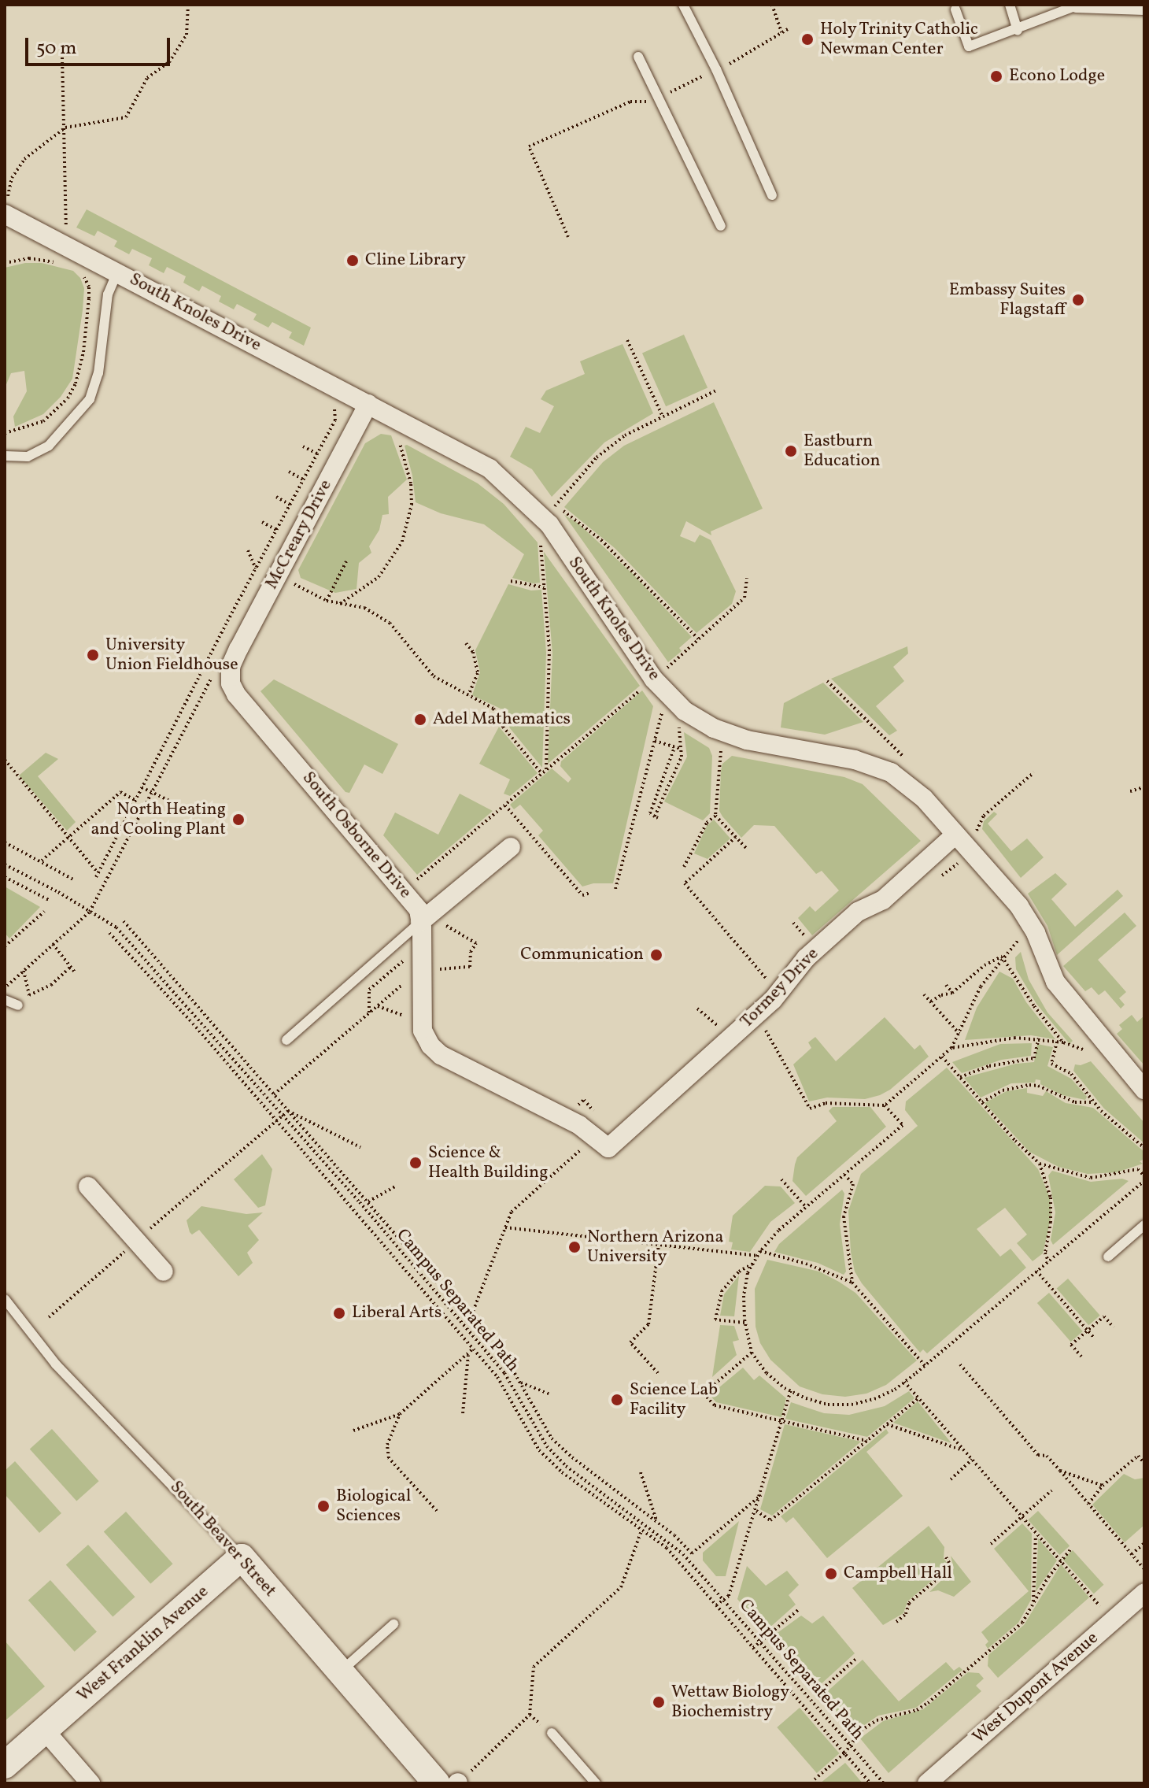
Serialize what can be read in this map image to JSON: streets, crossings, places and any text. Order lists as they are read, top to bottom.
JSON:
{
  "streets": {
    "street": [
      "South Knoles Drive",
      "McCreary Drive",
      "South Osborne Drive",
      "Tormey Drive",
      "South Beaver Street",
      "West Franklin Avenue",
      "West Dupont Avenue"
    ],
    "path": ["Campus Separated Path"]
  },
  "crossings": [
    ["South Knoles Drive", "McCreary Drive"],
    ["South Knoles Drive", "Tormey Drive"],
    ["McCreary Drive", "South Osborne Drive"],
    ["South Osborne Drive", "Tormey Drive"],
    ["South Beaver Street", "West Franklin Avenue"]
  ],
  "places": [
    "Holy Trinity Catholic Newman Center",
    "Econo Lodge",
    "Cline Library",
    "Embassy Suites Flagstaff",
    "Eastburn Education",
    "University Union Fieldhouse",
    "Adel Mathematics",
    "North Heating and Cooling Plant",
    "Communication",
    "Science & Health Building",
    "Northern Arizona University",
    "Liberal Arts",
    "Science Lab Facility",
    "Biological Sciences",
    "Campbell Hall",
    "Wettaw Biology Biochemistry"
  ],
  "scale_bar": "50 m"
}
